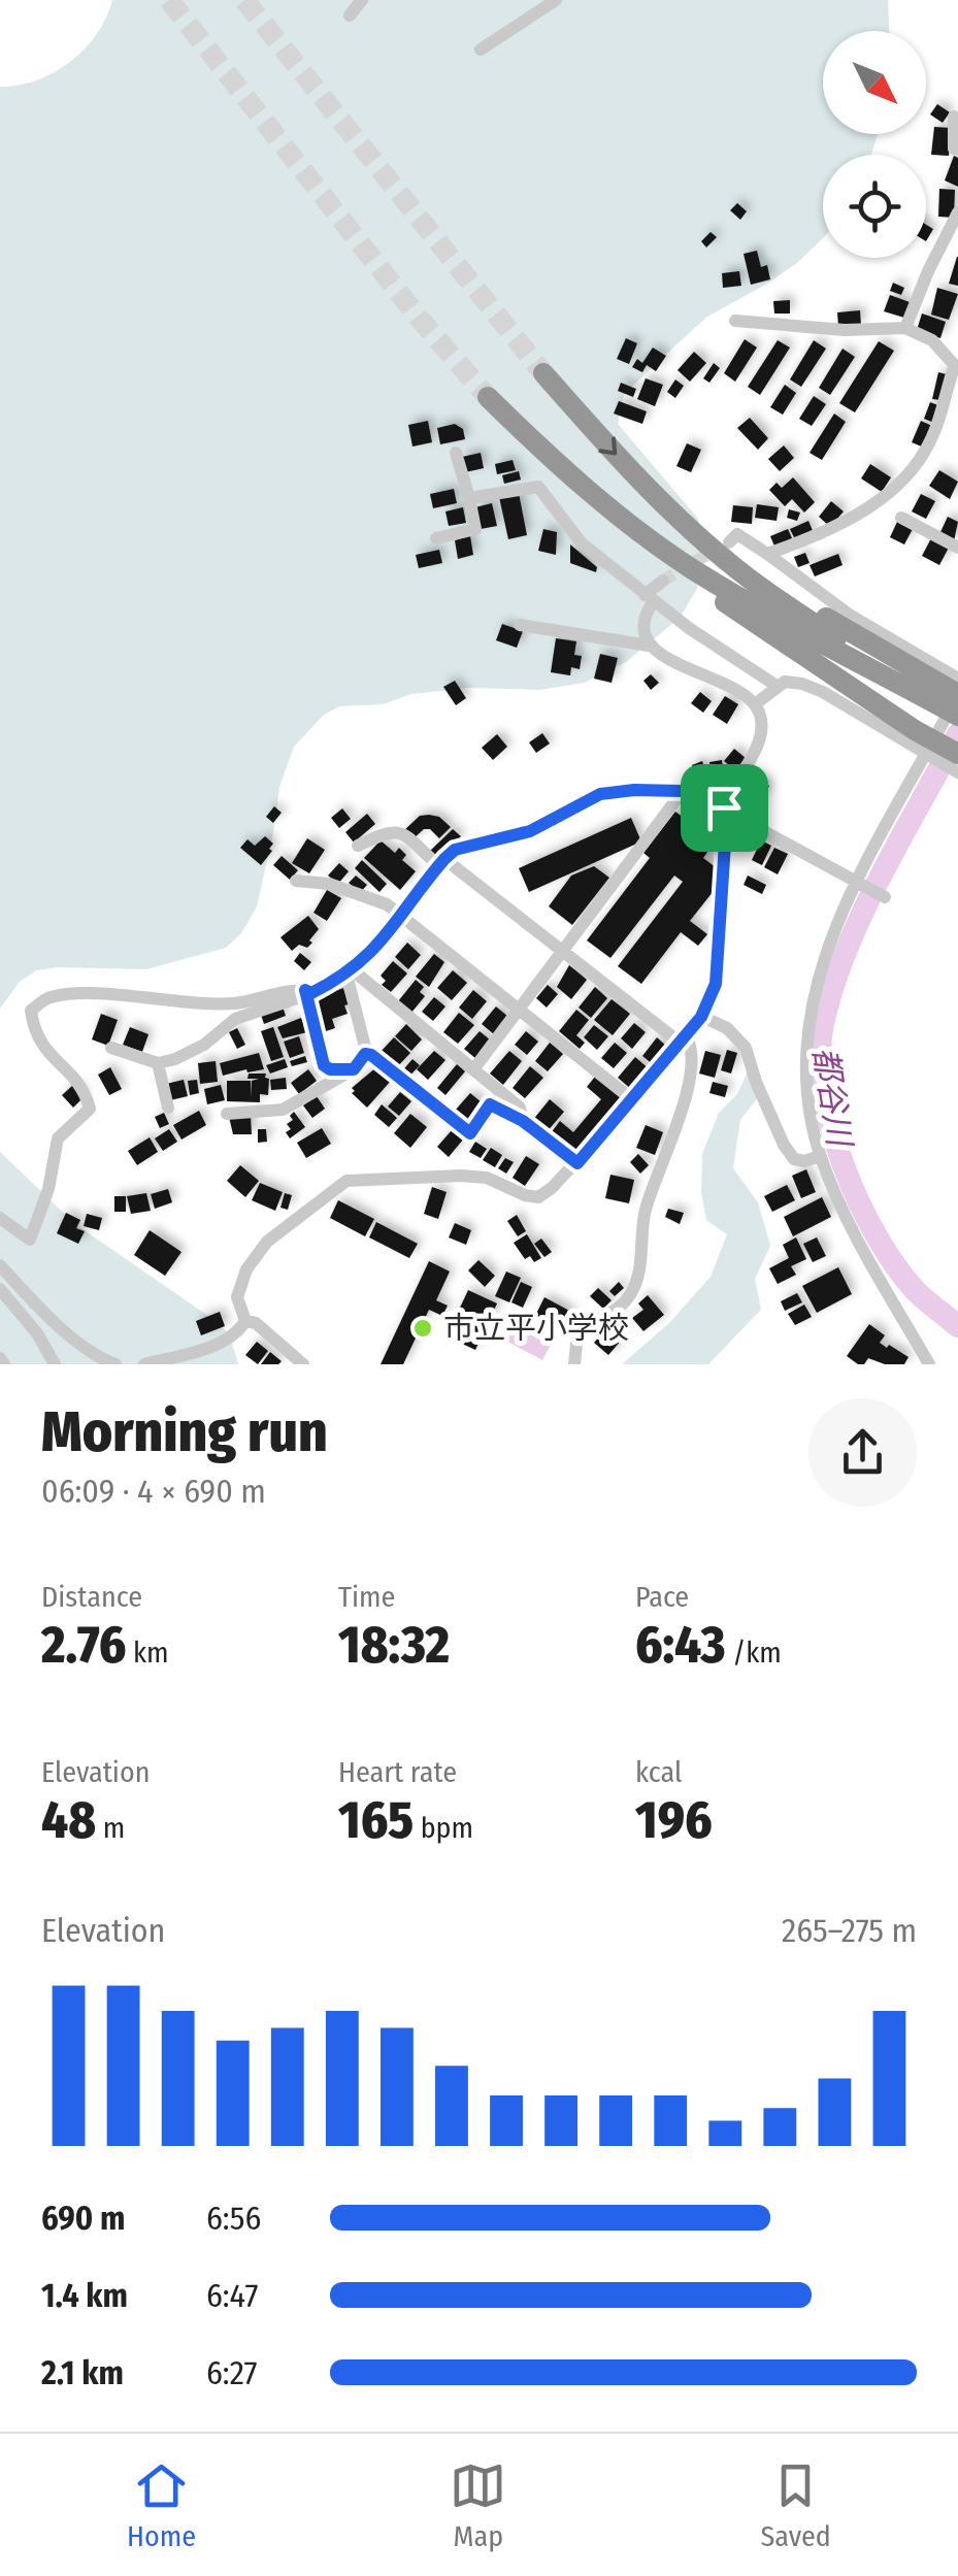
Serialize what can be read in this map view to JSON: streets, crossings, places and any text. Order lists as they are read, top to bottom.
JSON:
{
  "water": ["都谷川"],
  "places": ["市立平小学校"],
  "north": "bottom right",
  "page": {
    "heading": ["Morning run", "06:09 · 4 × 690 m"],
    "stats": [
      ["Distance", "2.76 km"],
      ["Time", "18:32"],
      ["Pace", "6:43 /km"],
      ["Elevation", "48 m"],
      ["Heart rate", "165 bpm"],
      ["kcal", "196"]
    ],
    "chart": ["Elevation", "265–275 m"],
    "list": [
      {
        "name": "690 m",
        "note": "6:56"
      },
      {
        "name": "1.4 km",
        "note": "6:47"
      },
      {
        "name": "2.1 km",
        "note": "6:27"
      }
    ],
    "tabs": ["Home", "Map", "Saved"]
  }
}
